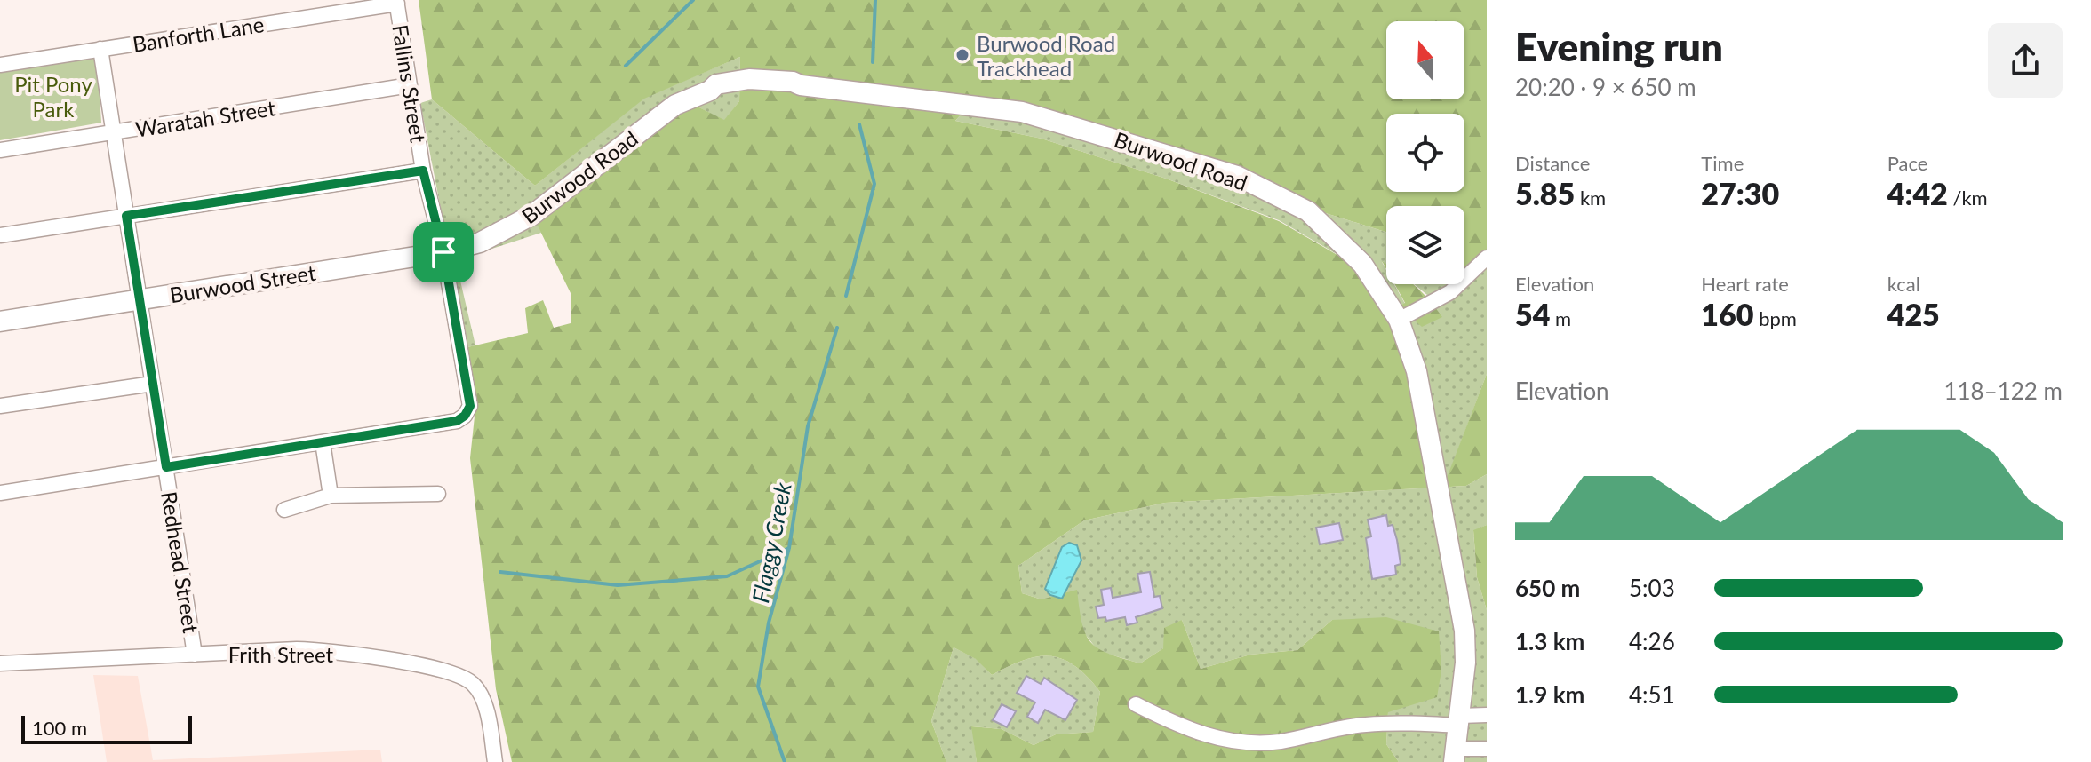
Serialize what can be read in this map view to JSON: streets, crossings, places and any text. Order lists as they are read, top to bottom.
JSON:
{
  "streets": {
    "main road": ["Burwood Road", "Burwood Street"],
    "street": [
      "Banforth Lane",
      "Fallins Street",
      "Waratah Street",
      "Redhead Street",
      "Frith Street"
    ]
  },
  "crossings": [
    ["Banforth Lane", "Fallins Street"],
    ["Banforth Lane", "Redhead Street"],
    ["Fallins Street", "Waratah Street"],
    ["Fallins Street", "Burwood Road"],
    ["Fallins Street", "Burwood Street"],
    ["Waratah Street", "Redhead Street"],
    ["Burwood Road", "Burwood Street"],
    ["Burwood Street", "Redhead Street"],
    ["Redhead Street", "Frith Street"]
  ],
  "water": ["Flaggy Creek"],
  "parks": ["Pit Pony Park"],
  "places": ["Burwood Road Trackhead"],
  "scale_bar": "100 m",
  "north": "top",
  "page": {
    "heading": ["Evening run", "20:20 · 9 × 650 m"],
    "stats": [
      ["Distance", "5.85 km"],
      ["Time", "27:30"],
      ["Pace", "4:42 /km"],
      ["Elevation", "54 m"],
      ["Heart rate", "160 bpm"],
      ["kcal", "425"]
    ],
    "chart": ["Elevation", "118–122 m"],
    "list": [
      {
        "name": "650 m",
        "note": "5:03"
      },
      {
        "name": "1.3 km",
        "note": "4:26"
      },
      {
        "name": "1.9 km",
        "note": "4:51"
      }
    ],
    "scale": "100 m"
  }
}
